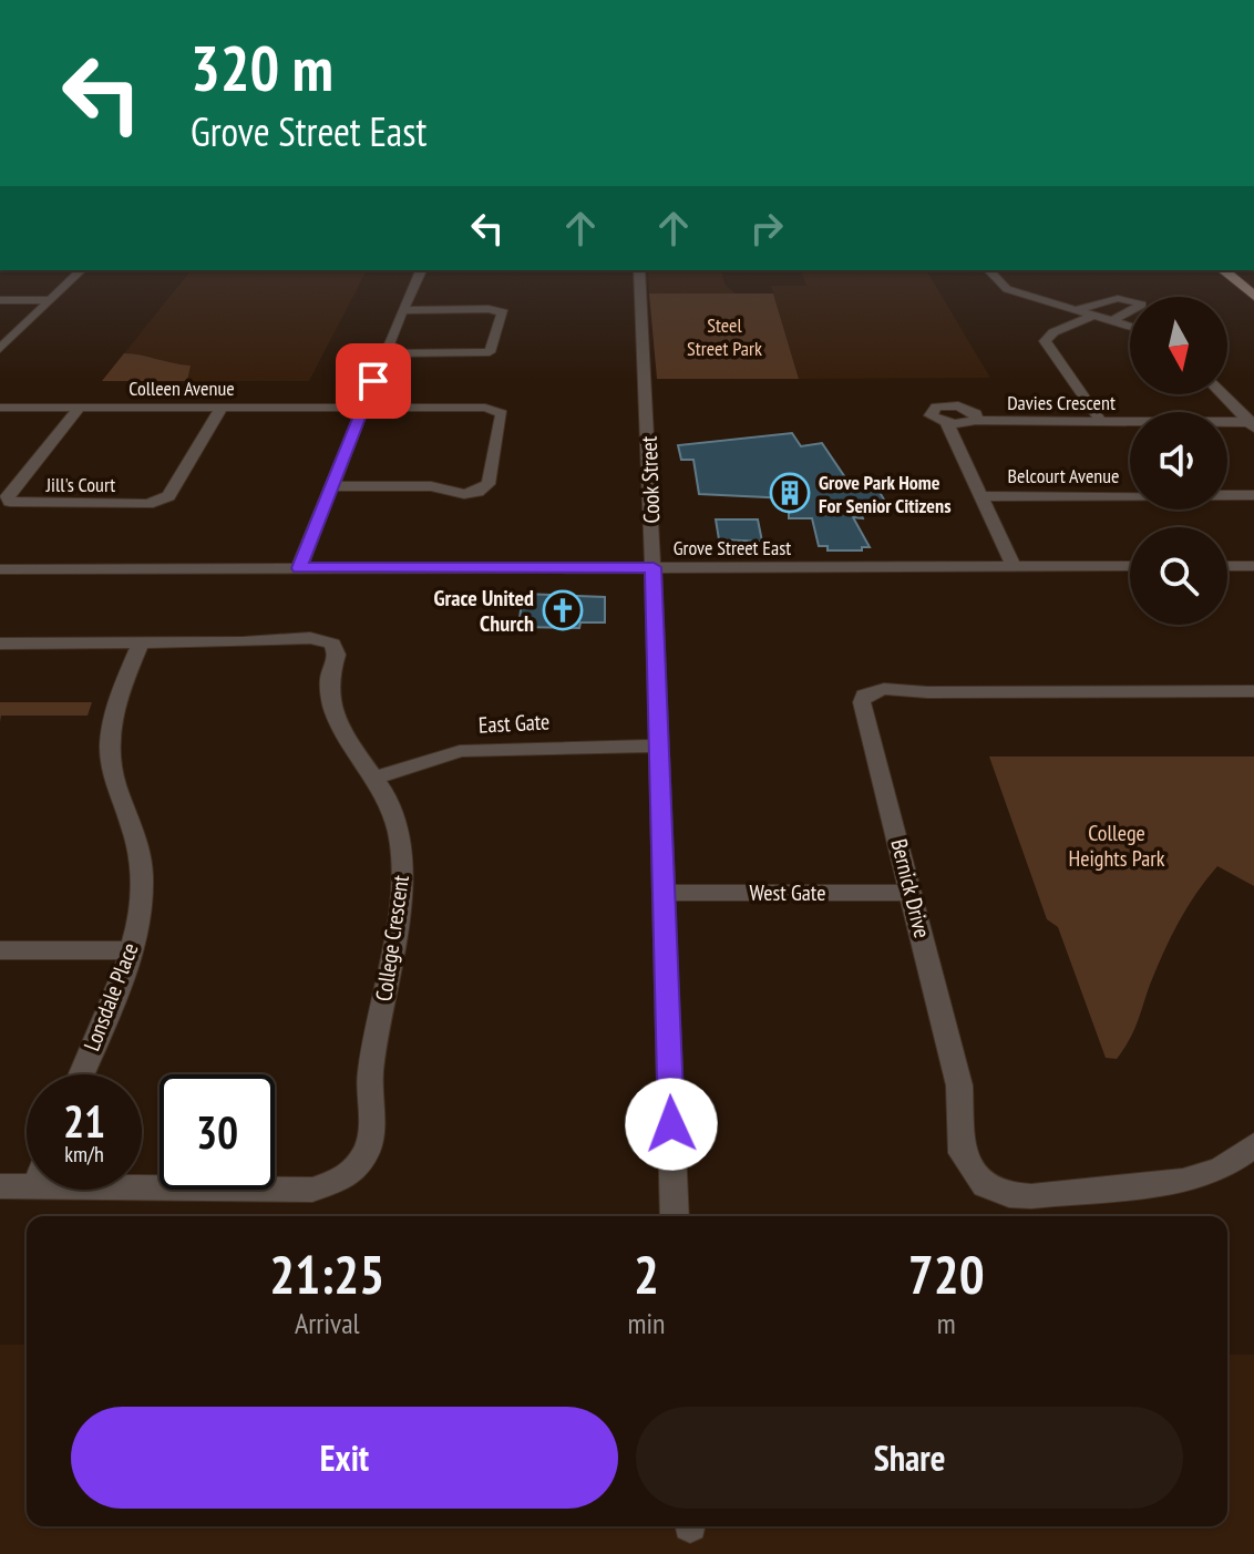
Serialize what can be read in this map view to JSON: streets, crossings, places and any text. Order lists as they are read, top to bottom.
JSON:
{
  "streets": {
    "street": [
      "Colleen Avenue",
      "Davies Crescent",
      "Belcourt Avenue",
      "Cook Street",
      "Jill's Court",
      "Grove Street East",
      "East Gate",
      "Bernick Drive",
      "West Gate",
      "College Crescent",
      "Lonsdale Place"
    ]
  },
  "crossings": [
    ["Colleen Avenue", "Jill's Court"],
    ["Cook Street", "Grove Street East"],
    ["Cook Street", "East Gate"],
    ["Cook Street", "West Gate"],
    ["East Gate", "College Crescent"],
    ["Bernick Drive", "West Gate"],
    ["College Crescent", "Lonsdale Place"]
  ],
  "parks": ["Steel Street Park", "College Heights Park"],
  "places": {
    "building": ["Grove Park Home For Senior Citizens"],
    "church": ["Grace United Church"]
  },
  "north": "bottom",
  "page": {
    "turn": ["320 m", "Grove Street East"],
    "speed": "21 km/h",
    "limit": "30",
    "eta": [
      "21:25",
      "Arrival",
      "2",
      "min",
      "720",
      "m"
    ],
    "buttons": ["Exit", "Share"]
  }
}
